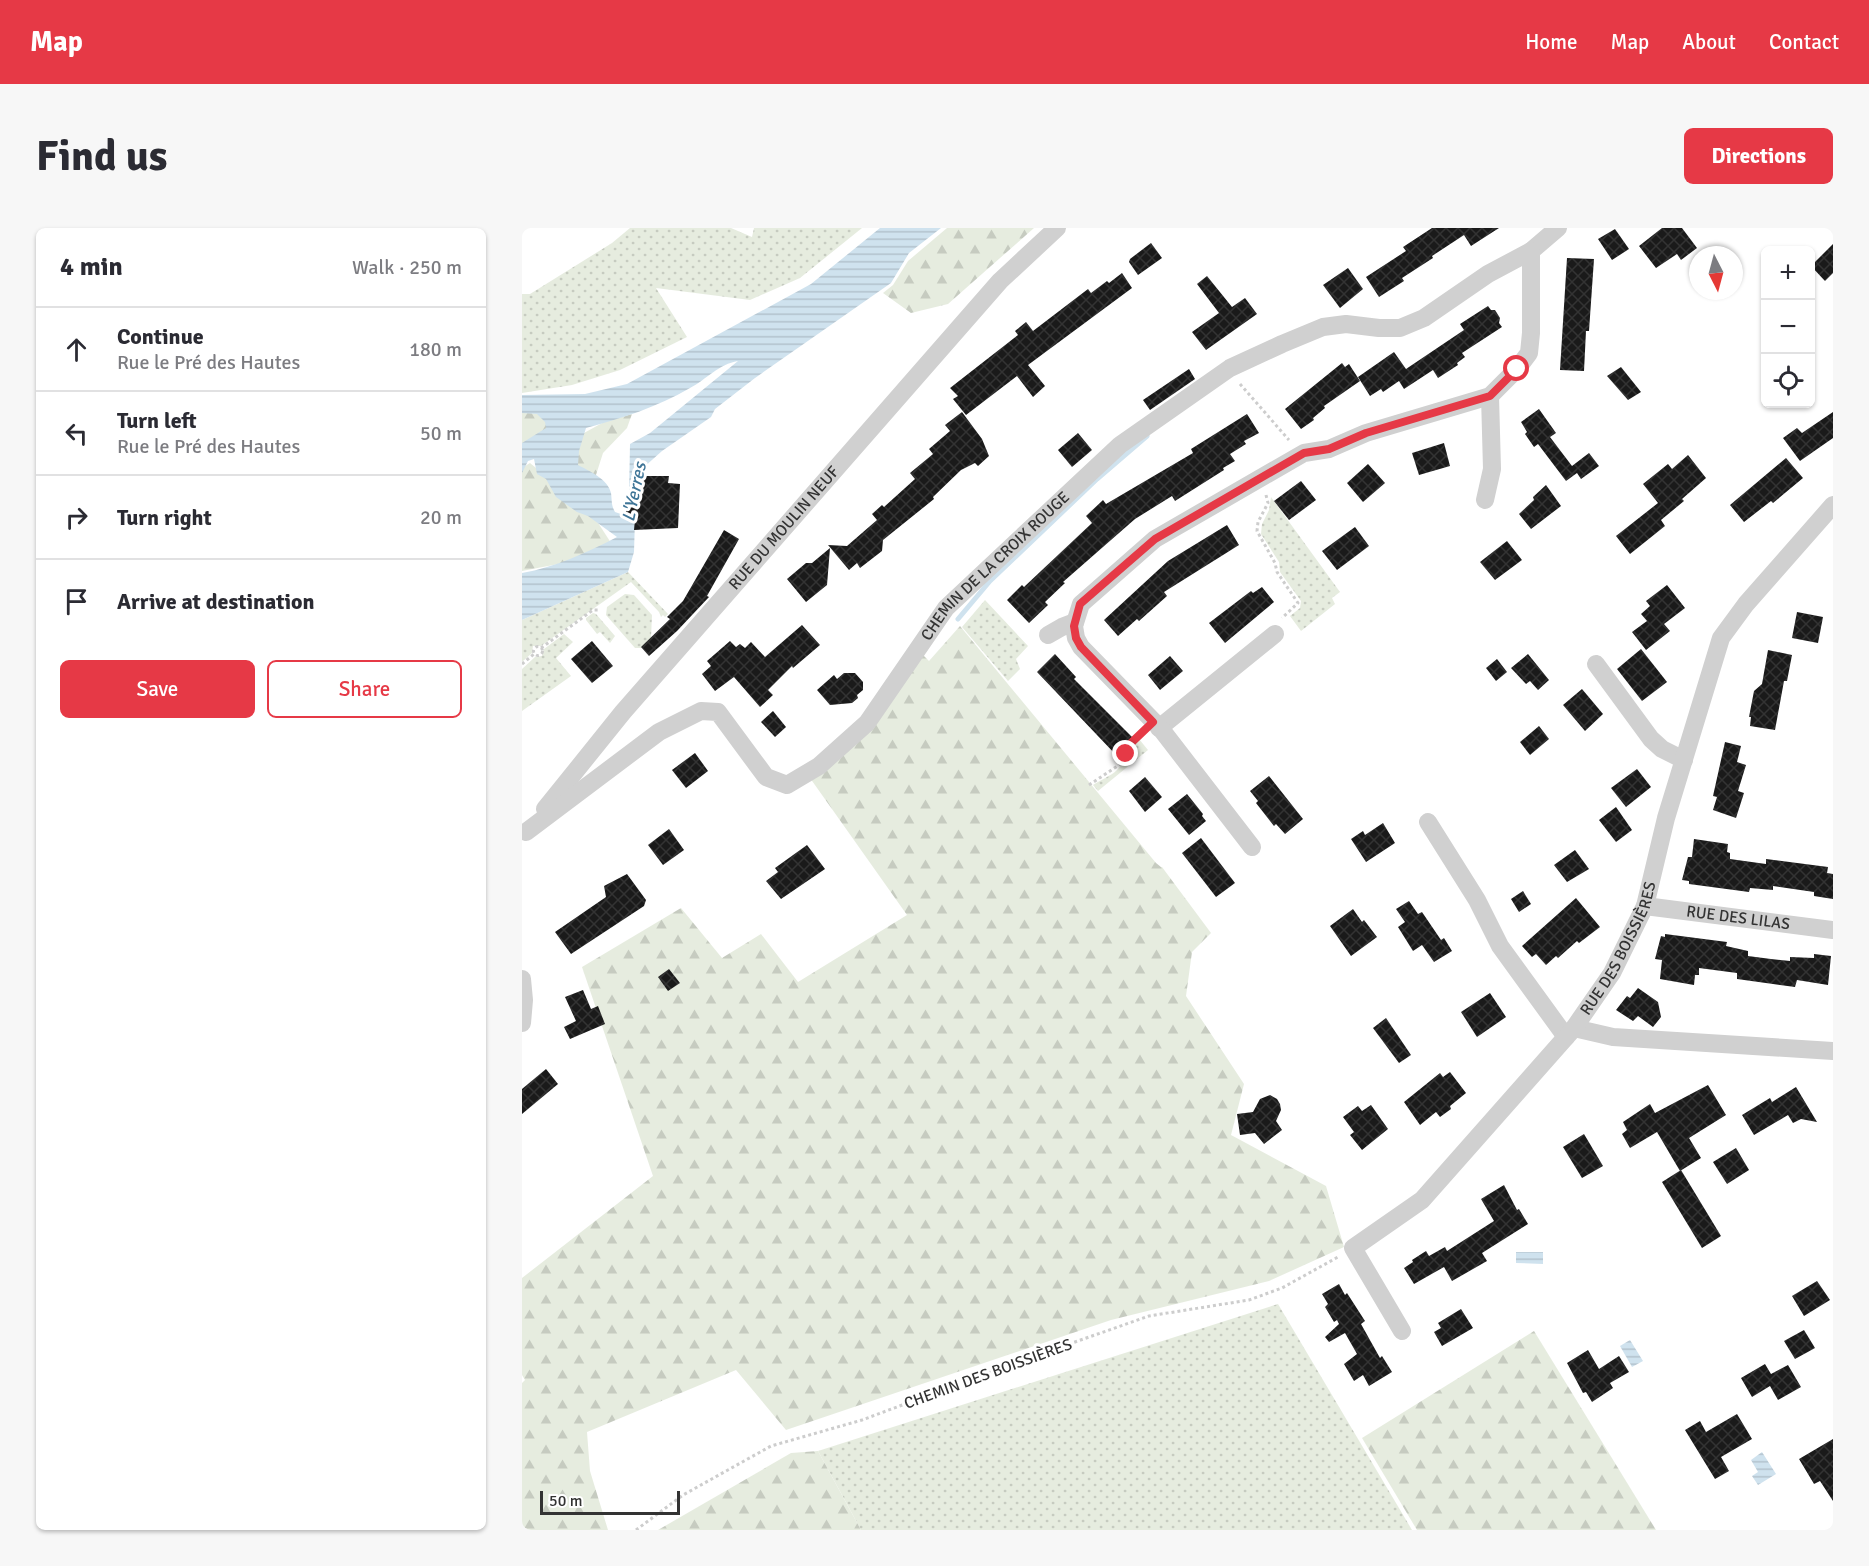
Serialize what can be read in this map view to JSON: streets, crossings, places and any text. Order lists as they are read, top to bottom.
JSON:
{
  "streets": {
    "street": [
      "RUE DU MOULIN NEUF",
      "CHEMIN DE LA CROIX ROUGE",
      "RUE DES LILAS",
      "RUE DES BOISSIÈRES"
    ],
    "path": ["CHEMIN DES BOISSIÈRES"]
  },
  "crossings": [
    ["RUE DU MOULIN NEUF", "CHEMIN DE LA CROIX ROUGE"],
    ["RUE DES LILAS", "RUE DES BOISSIÈRES"],
    ["RUE DES BOISSIÈRES", "CHEMIN DES BOISSIÈRES"]
  ],
  "water": ["L'Yerres"],
  "scale_bar": "50 m",
  "north": "bottom",
  "page": {
    "header": "Map",
    "nav": [
      "Home",
      "Map",
      "About",
      "Contact"
    ],
    "buttons": [
      "Directions",
      ["Save", "Share"]
    ],
    "title": "Find us",
    "heading": ["4 min", "Walk · 250 m"],
    "map_buttons": ["+", "−"],
    "list": [
      ["Continue", "Rue le Pré des Hautes", "180 m"],
      ["Turn left", "Rue le Pré des Hautes", "50 m"],
      ["Turn right", "20 m"],
      "Arrive at destination"
    ],
    "scale": "50 m"
  }
}
